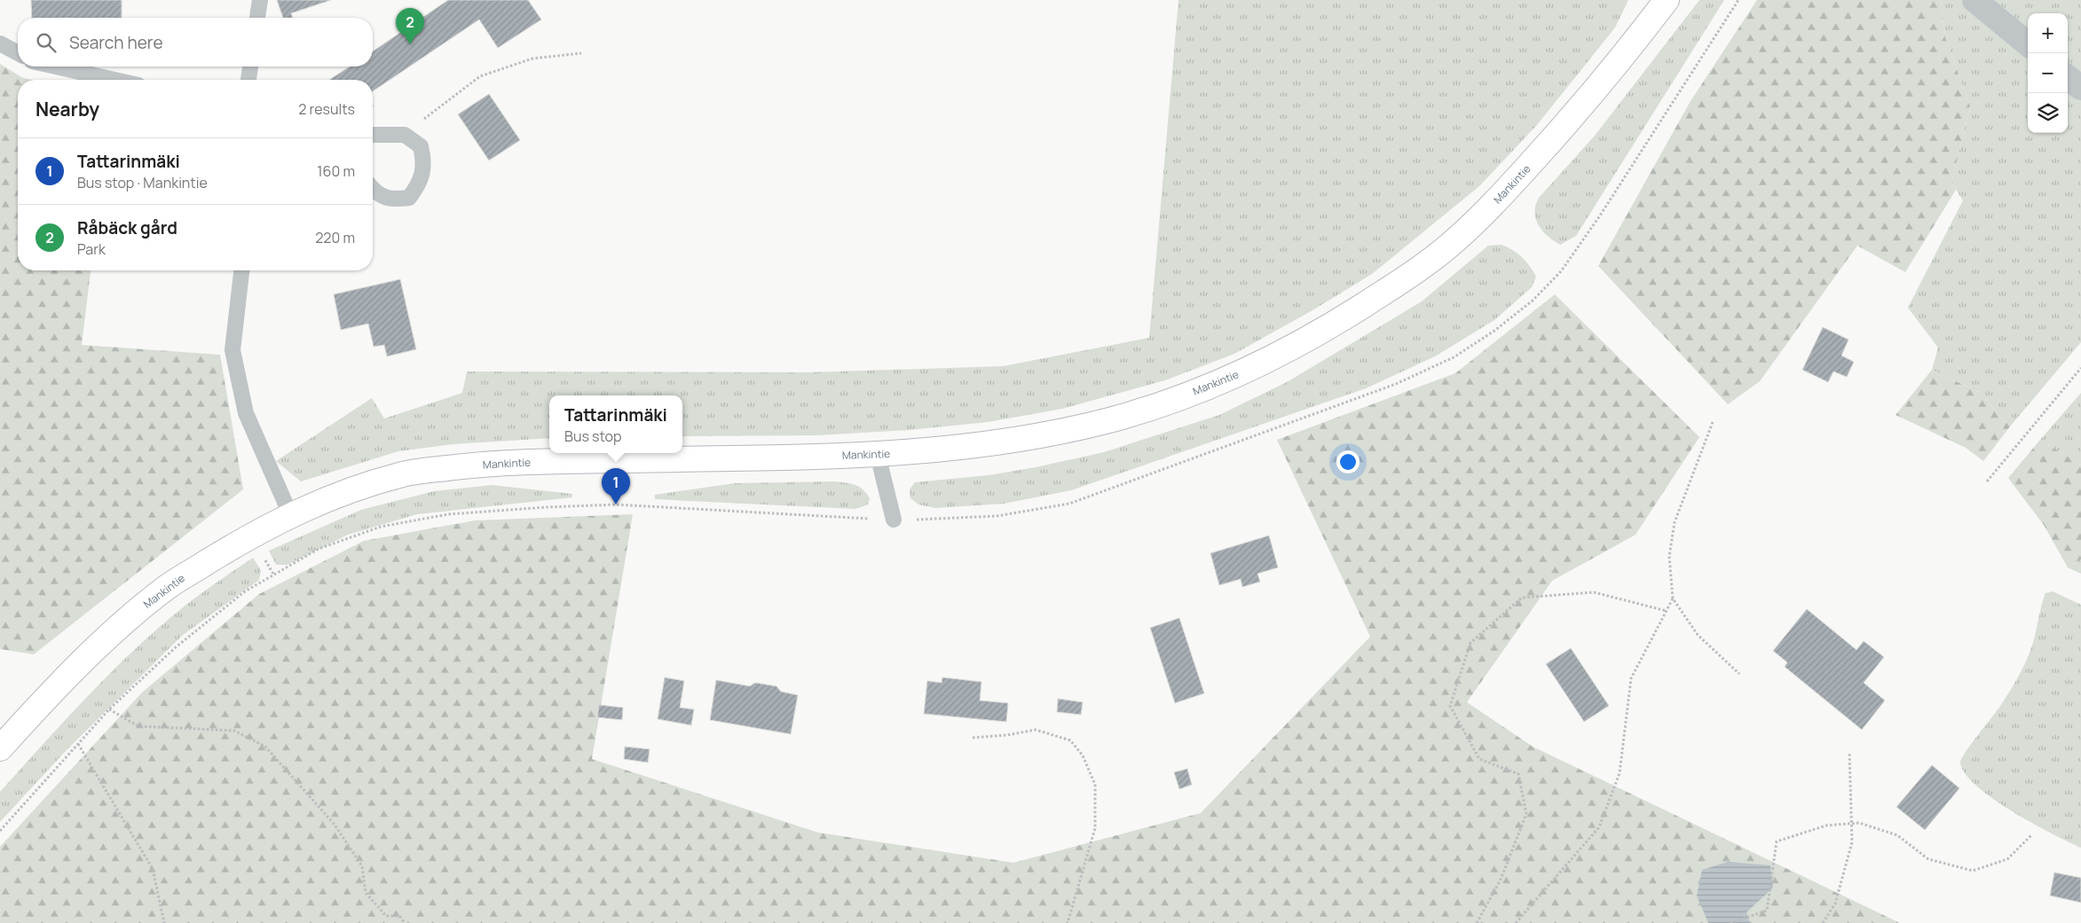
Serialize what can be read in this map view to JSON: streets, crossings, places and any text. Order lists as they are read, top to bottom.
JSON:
{
  "streets": {
    "street": ["Mankintie"]
  },
  "page": {
    "pins": ["2", "1"],
    "map_buttons": ["+", "−"],
    "search": "Search here",
    "heading": ["Nearby", "2 results"],
    "list": [
      {
        "mark": "1",
        "name": "Tattarinmäki",
        "note": "Bus stop · Mankintie",
        "value": "160 m"
      },
      {
        "mark": "2",
        "name": "Råbäck gård",
        "note": "Park",
        "value": "220 m"
      }
    ],
    "popup": ["Tattarinmäki", "Bus stop"]
  }
}
